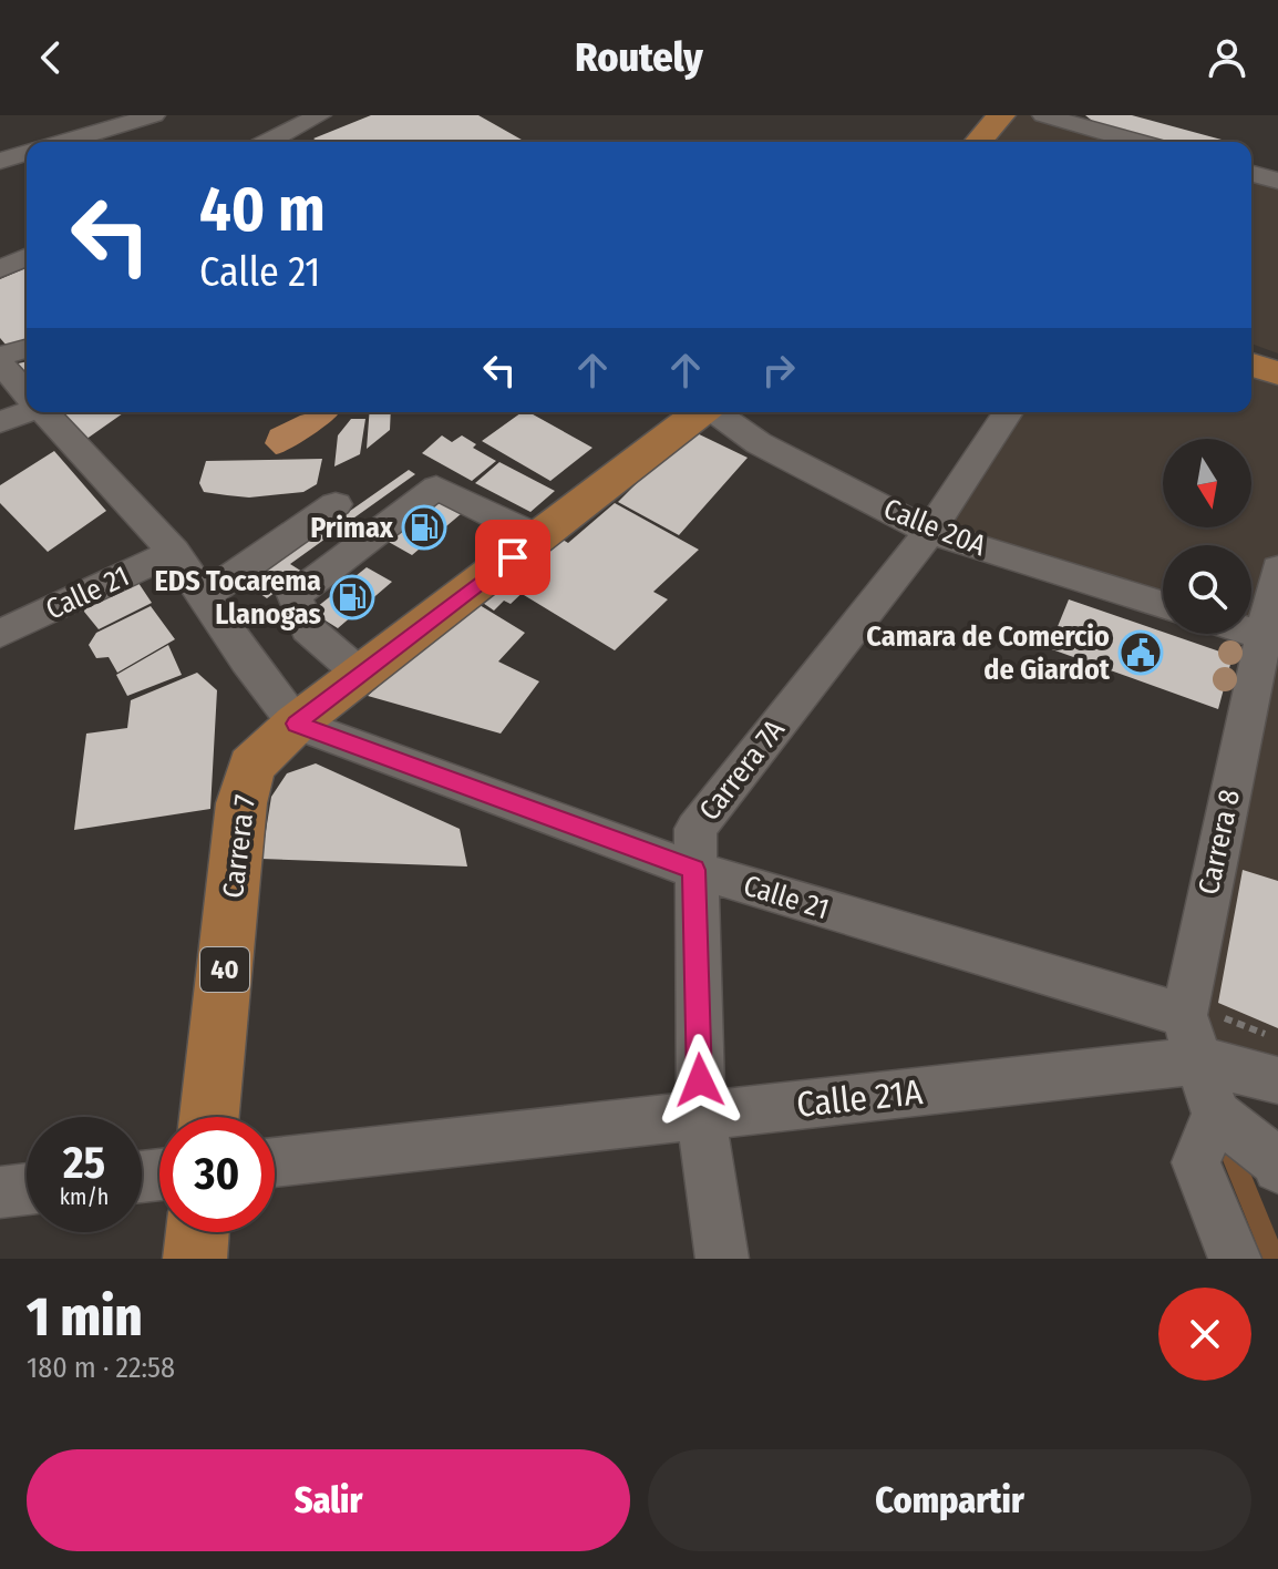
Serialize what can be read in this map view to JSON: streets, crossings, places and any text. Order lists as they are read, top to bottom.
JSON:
{
  "streets": {
    "main road": ["Carrera 7", "40"],
    "street": [
      "Calle 20A",
      "Calle 21",
      "Carrera 7A",
      "Carrera 8",
      "Calle 21A"
    ]
  },
  "crossings": [
    ["Calle 20A", "Carrera 7A"],
    ["Calle 21", "Carrera 7A"],
    ["Calle 21", "Carrera 8"],
    ["Calle 21", "Carrera 7"],
    ["Carrera 7A", "Calle 21A"]
  ],
  "places": {
    "fuel station": ["Primax", "EDS Tocarema Llanogas"],
    "public building": ["Camara de Comercio de Giardot"]
  },
  "north": "bottom",
  "page": {
    "header": "Routely",
    "turn": ["40 m", "Calle 21"],
    "speed": "25 km/h",
    "limit": "30",
    "heading": ["1 min", "180 m · 22:58"],
    "buttons": ["Salir", "Compartir"]
  }
}
